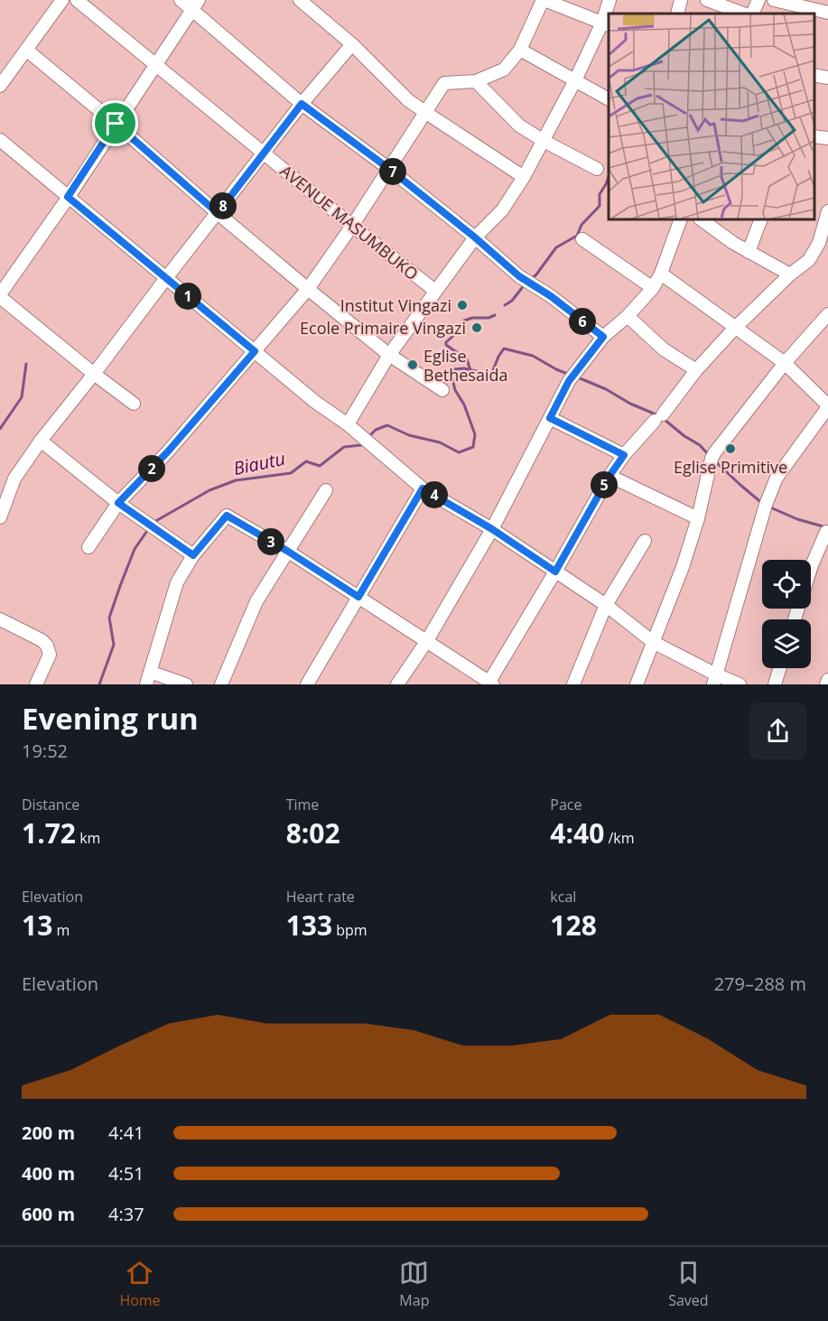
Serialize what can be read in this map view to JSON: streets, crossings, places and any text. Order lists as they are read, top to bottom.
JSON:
{
  "streets": {
    "street": ["AVENUE MASUMBUKO"]
  },
  "water": ["Biautu"],
  "places": [
    "Institut Vingazi",
    "Ecole Primaire Vingazi",
    "Eglise Bethesaida",
    "Eglise Primitive"
  ],
  "page": {
    "pins": [
      "7",
      "8",
      "1",
      "6",
      "2",
      "5",
      "4",
      "3"
    ],
    "heading": ["Evening run", "19:52"],
    "stats": [
      ["Distance", "1.72 km"],
      ["Time", "8:02"],
      ["Pace", "4:40 /km"],
      ["Elevation", "13 m"],
      ["Heart rate", "133 bpm"],
      ["kcal", "128"]
    ],
    "chart": ["Elevation", "279–288 m"],
    "list": [
      {
        "name": "200 m",
        "note": "4:41"
      },
      {
        "name": "400 m",
        "note": "4:51"
      },
      {
        "name": "600 m",
        "note": "4:37"
      }
    ],
    "tabs": ["Home", "Map", "Saved"]
  }
}
